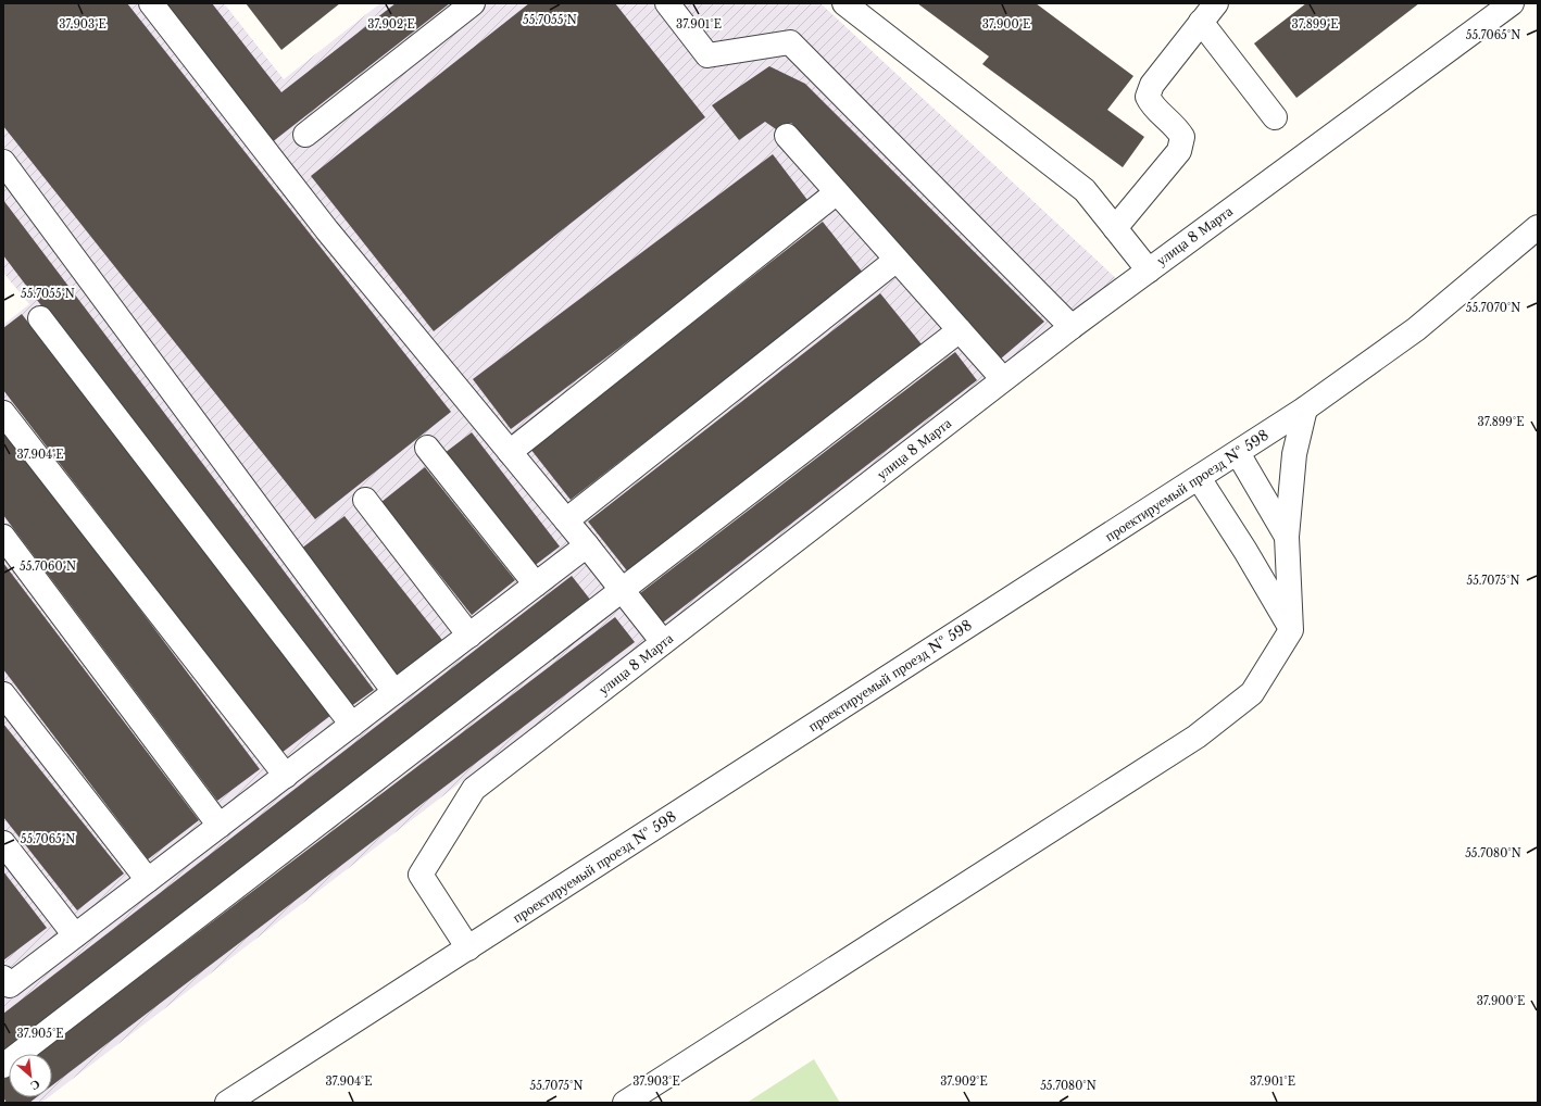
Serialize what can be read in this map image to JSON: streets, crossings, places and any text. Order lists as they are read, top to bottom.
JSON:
{
  "streets": {
    "street": ["улица 8 Марта", "проектируемый проезд № 598"]
  },
  "crossings": [
    ["улица 8 Марта", "проектируемый проезд № 598"]
  ],
  "north": "bottom right",
  "coordinates": [
    "55.7055°N",
    "37.903°E",
    "37.902°E",
    "37.901°E",
    "37.900°E",
    "37.899°E",
    "55.7065°N",
    "55.7070°N",
    "37.904°E",
    "55.7060°N",
    "55.7075°N",
    "55.7080°N",
    "37.905°E"
  ]
}
